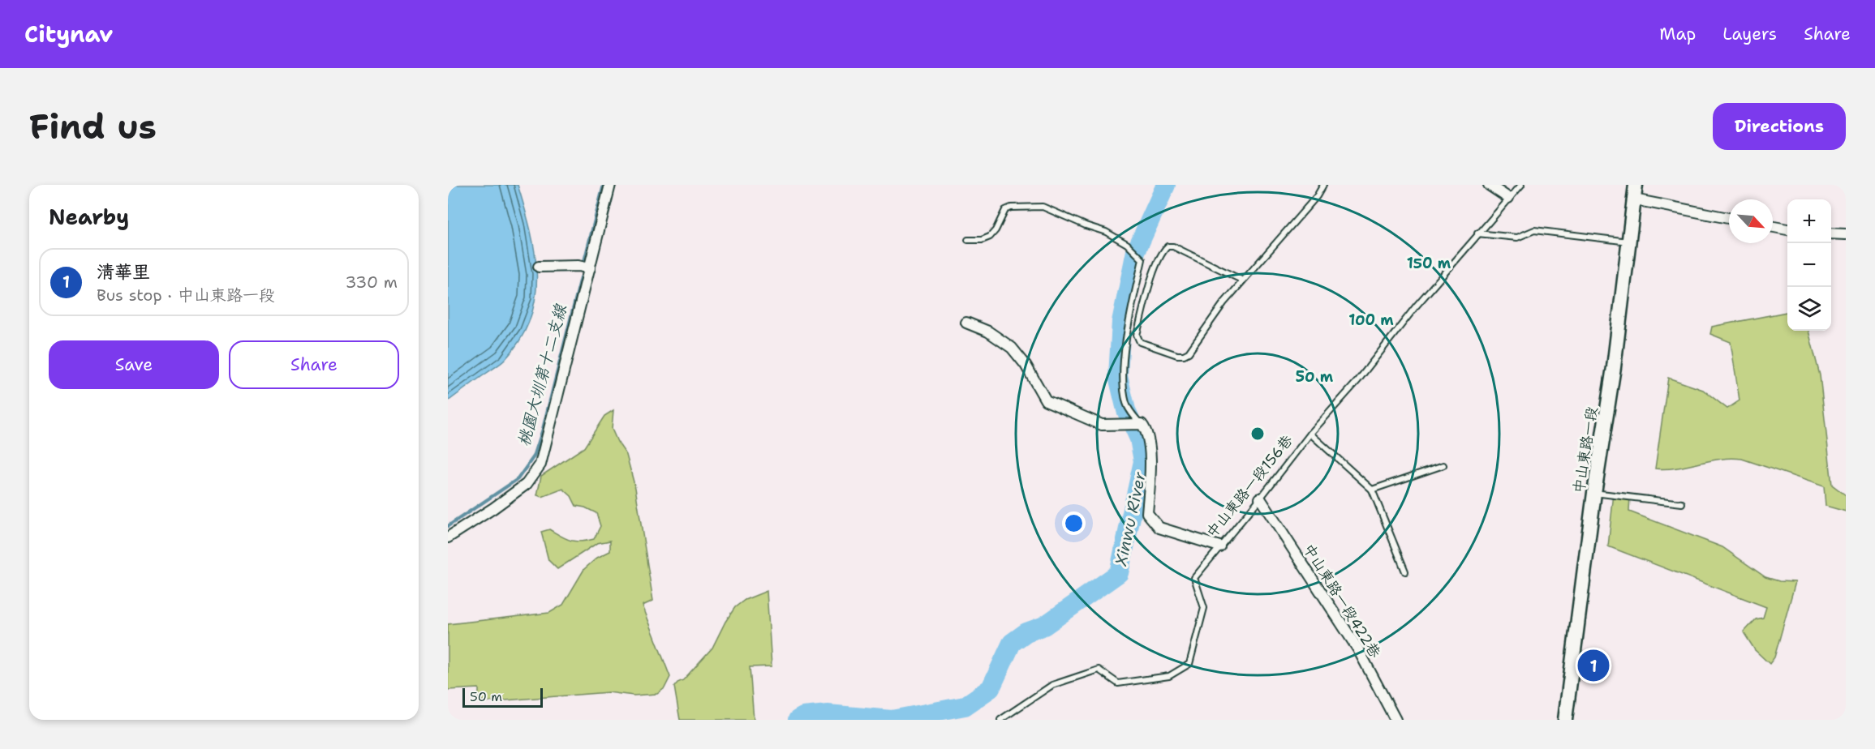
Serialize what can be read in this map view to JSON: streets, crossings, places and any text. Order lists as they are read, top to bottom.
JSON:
{
  "streets": {
    "main road": ["中山東路一段"],
    "street": ["中山東路一段422巷"],
    "lane": ["中山東路一段156巷"]
  },
  "crossings": [
    ["中山東路一段156巷", "中山東路一段422巷"]
  ],
  "water": ["桃園大圳第十二支線", "Xinwu River"],
  "scale_bar": "50 m",
  "north": "bottom right",
  "page": {
    "header": "Citynav",
    "nav": ["Map", "Layers", "Share"],
    "buttons": [
      "Directions",
      ["Save", "Share"]
    ],
    "title": "Find us",
    "heading": "Nearby",
    "map_buttons": ["+", "−"],
    "list": [
      {
        "mark": "1",
        "name": "清華里",
        "note": "Bus stop · 中山東路一段",
        "value": "330 m"
      }
    ],
    "pins": "1",
    "scale": "50 m"
  },
  "rings": ["150 m", "100 m", "50 m"]
}
